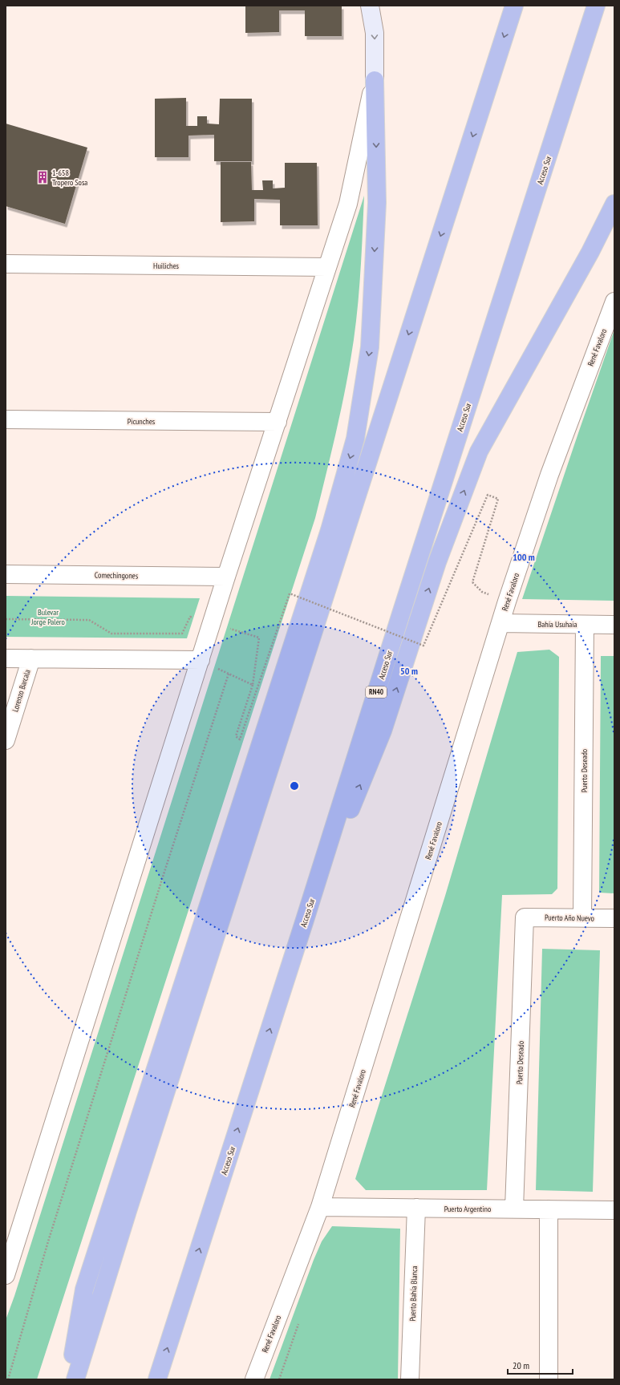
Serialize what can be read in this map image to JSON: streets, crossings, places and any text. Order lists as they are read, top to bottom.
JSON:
{
  "streets": {
    "highway": ["Acceso Sur", "RN40"],
    "street": [
      "Huiliches",
      "René Favaloro",
      "Picunches",
      "Comechingones",
      "Bahía Usuhaia",
      "Lorenzo Barcala",
      "Puerto Deseado",
      "Puerto Año Nuevo",
      "Puerto Argentino",
      "Puerto Bahía Blanca"
    ]
  },
  "crossings": [
    ["René Favaloro", "Bahía Usuhaia"],
    ["René Favaloro", "Puerto Argentino"],
    ["Bahía Usuhaia", "Puerto Deseado"],
    ["Puerto Deseado", "Puerto Año Nuevo"],
    ["Puerto Deseado", "Puerto Argentino"],
    ["Puerto Argentino", "Puerto Bahía Blanca"]
  ],
  "parks": ["Bulevar Jorge Palero"],
  "places": {
    "building": ["1-658 Tropero Sosa"]
  },
  "scale_bar": "20 m",
  "rings": ["100 m", "50 m"]
}
